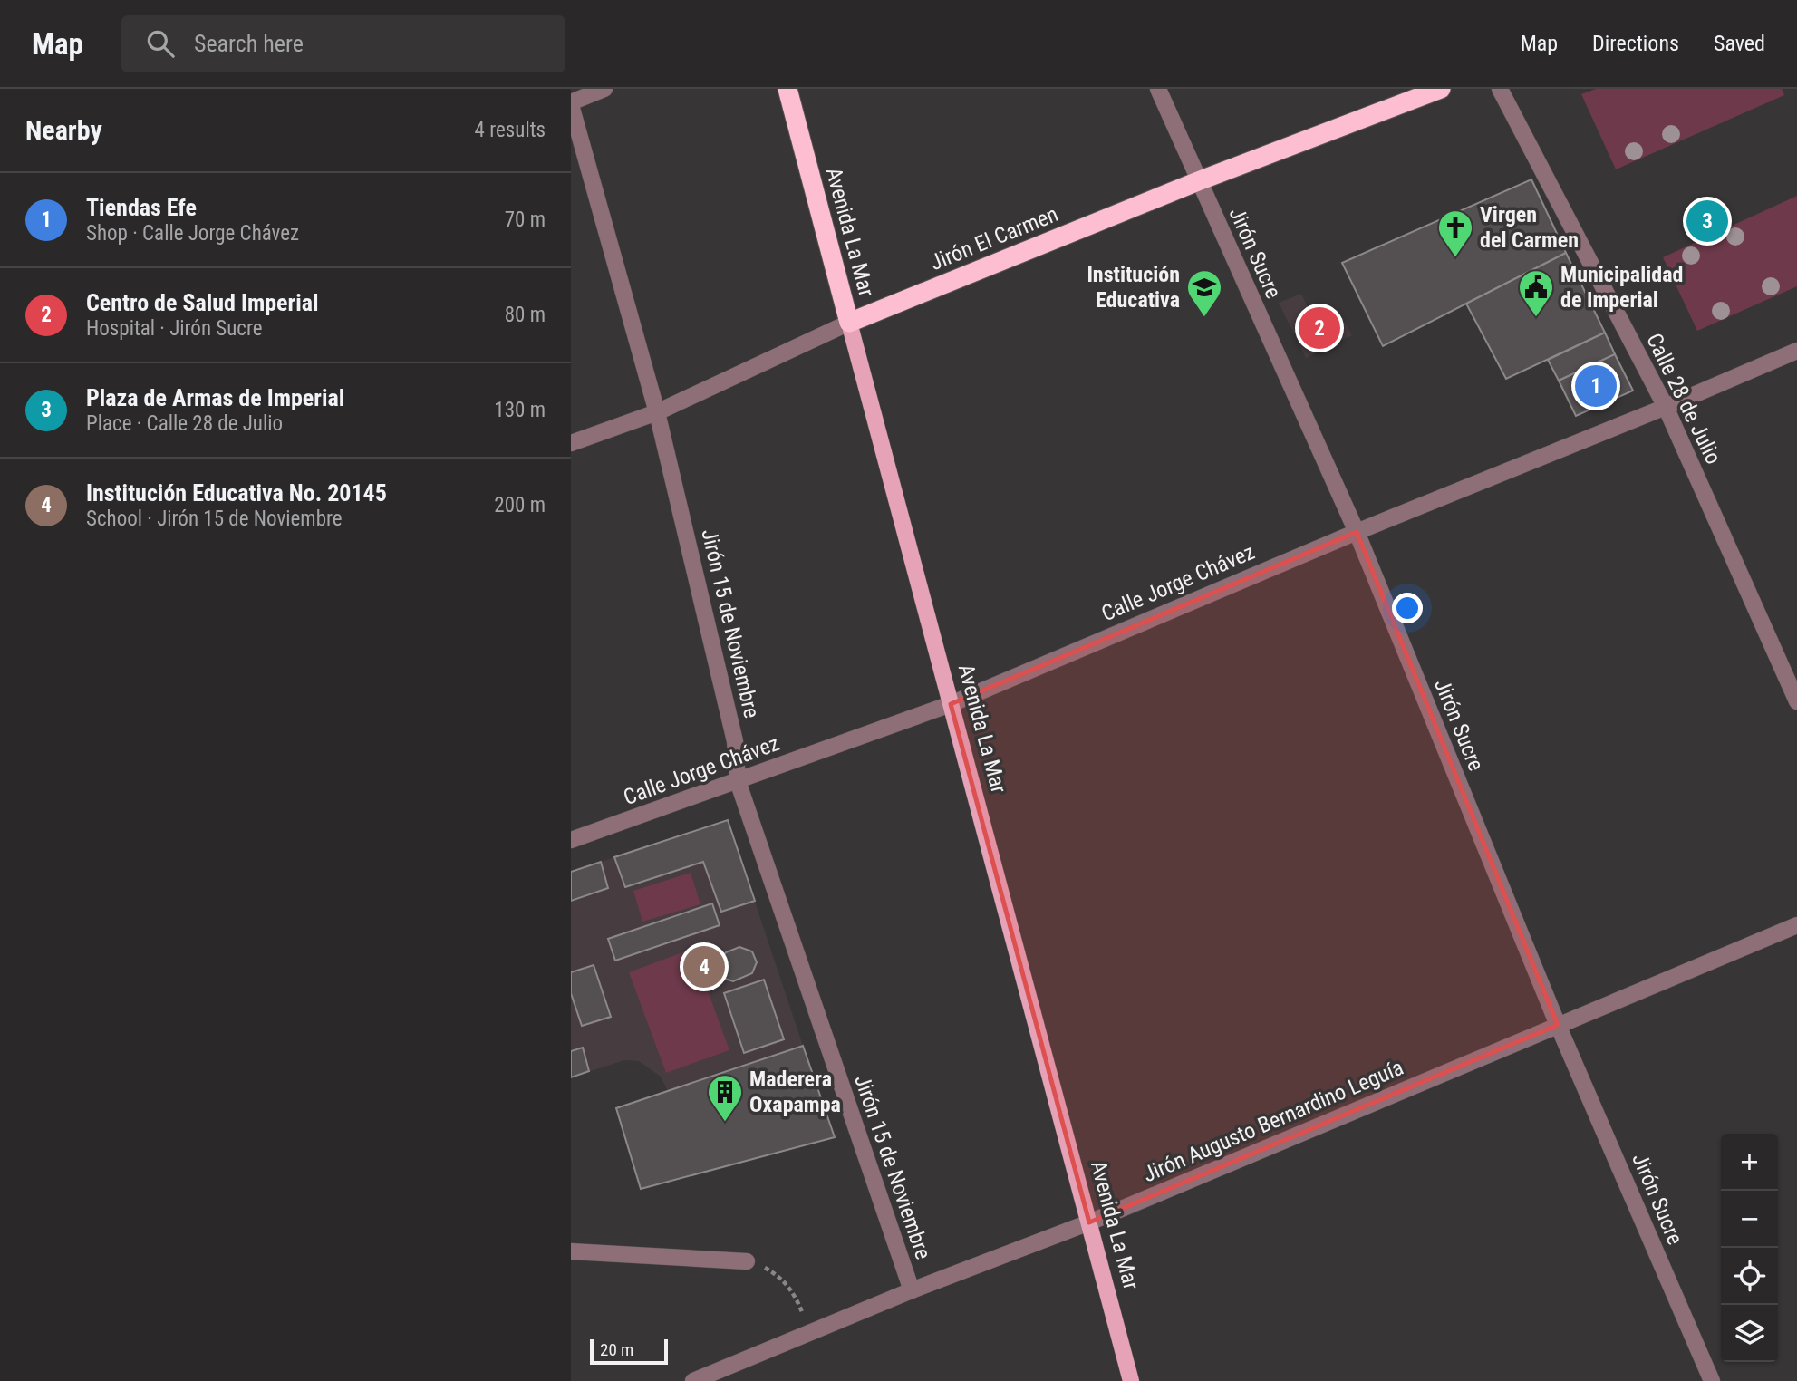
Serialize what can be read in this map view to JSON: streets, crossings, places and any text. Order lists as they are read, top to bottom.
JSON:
{
  "streets": {
    "highway": ["Avenida La Mar", "Jirón El Carmen"],
    "street": [
      "Jirón Sucre",
      "Calle 28 de Julio",
      "Calle Jorge Chávez",
      "Jirón 15 de Noviembre",
      "Jirón Augusto Bernardino Leguía"
    ]
  },
  "crossings": [
    ["Avenida La Mar", "Jirón El Carmen"],
    ["Avenida La Mar", "Calle Jorge Chávez"],
    ["Avenida La Mar", "Jirón Augusto Bernardino Leguía"],
    ["Jirón El Carmen", "Jirón Sucre"],
    ["Jirón El Carmen", "Jirón 15 de Noviembre"],
    ["Jirón Sucre", "Calle Jorge Chávez"],
    ["Jirón Sucre", "Jirón Augusto Bernardino Leguía"],
    ["Calle 28 de Julio", "Calle Jorge Chávez"],
    ["Calle Jorge Chávez", "Jirón 15 de Noviembre"],
    ["Jirón 15 de Noviembre", "Jirón Augusto Bernardino Leguía"]
  ],
  "places": {
    "church": ["Virgen del Carmen"],
    "school or university": ["Institución Educativa"],
    "public building": ["Municipalidad de Imperial"],
    "building": ["Maderera Oxapampa"]
  },
  "scale_bar": "20 m",
  "page": {
    "header": "Map",
    "search": "Search here",
    "nav": ["Map", "Directions", "Saved"],
    "heading": ["Nearby", "4 results"],
    "list": [
      {
        "mark": "1",
        "name": "Tiendas Efe",
        "note": "Shop · Calle Jorge Chávez",
        "value": "70 m"
      },
      {
        "mark": "2",
        "name": "Centro de Salud Imperial",
        "note": "Hospital · Jirón Sucre",
        "value": "80 m"
      },
      {
        "mark": "3",
        "name": "Plaza de Armas de Imperial",
        "note": "Place · Calle 28 de Julio",
        "value": "130 m"
      },
      {
        "mark": "4",
        "name": "Institución Educativa No. 20145",
        "note": "School · Jirón 15 de Noviembre",
        "value": "200 m"
      }
    ],
    "pins": [
      "3",
      "2",
      "1",
      "4"
    ],
    "map_buttons": ["+", "−"],
    "scale": "20 m"
  }
}
